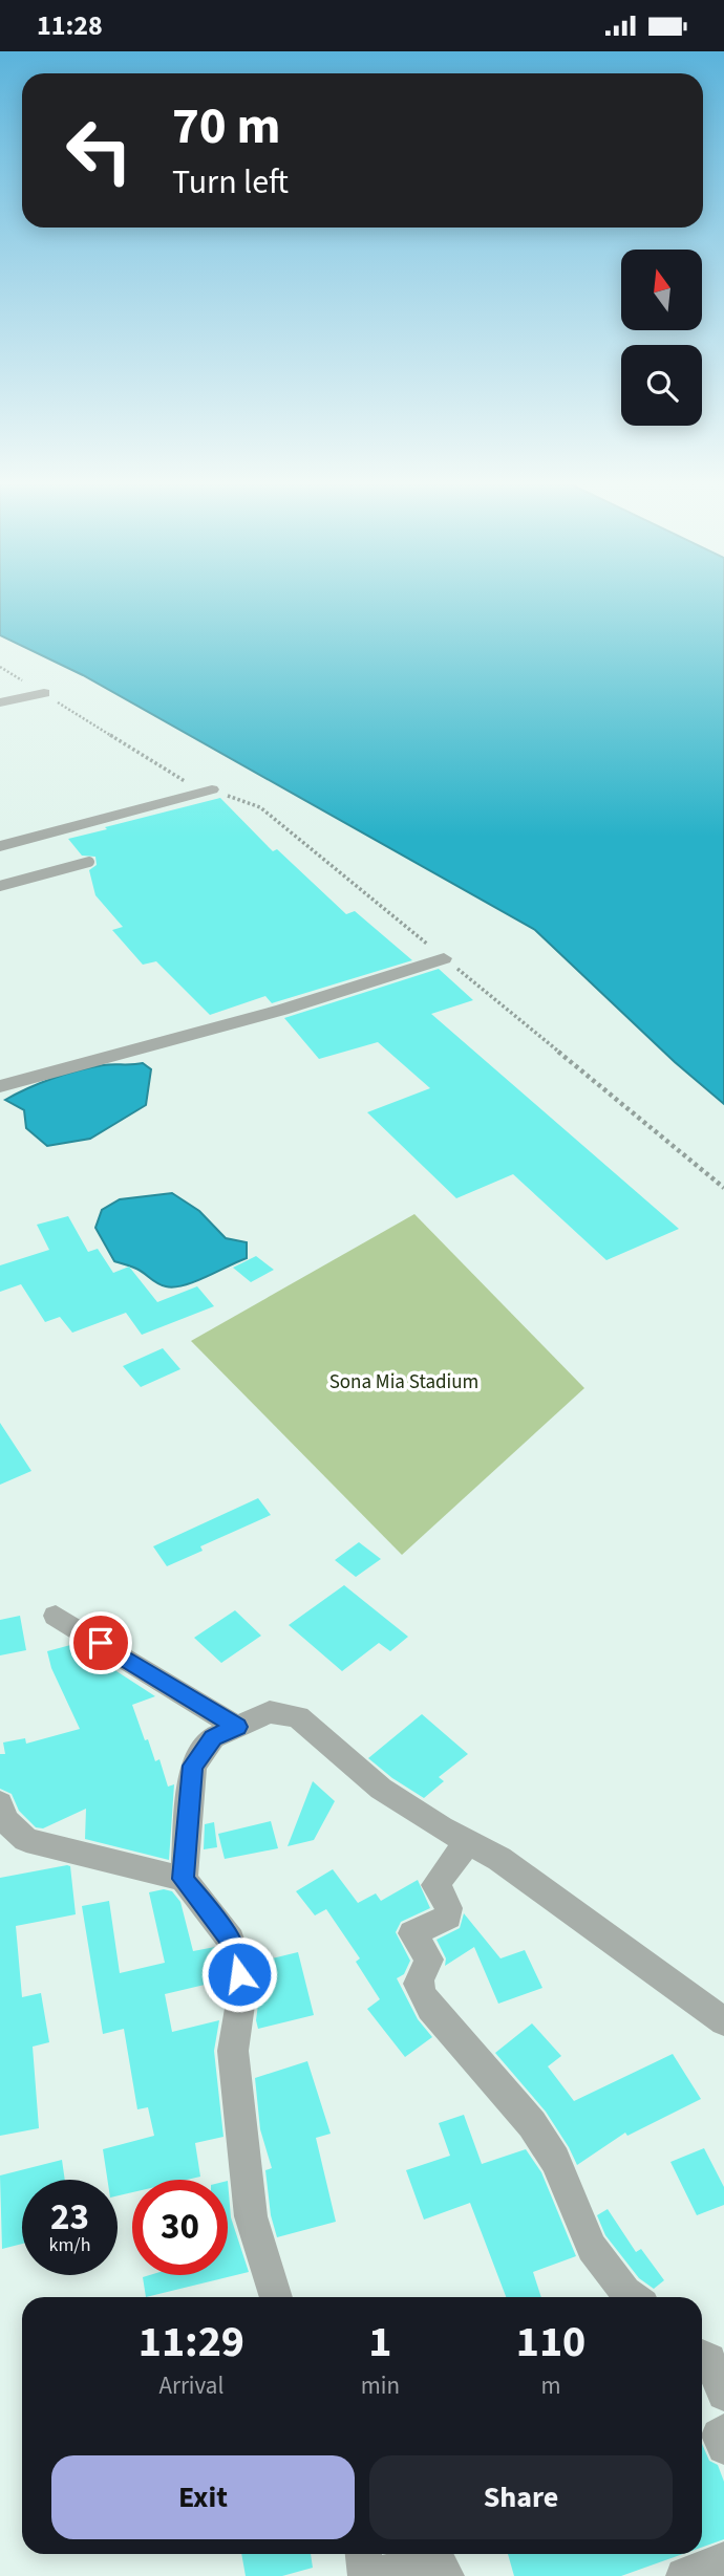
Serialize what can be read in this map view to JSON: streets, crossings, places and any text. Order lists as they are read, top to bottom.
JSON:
{
  "parks": ["Sona Mia Stadium"],
  "north": "top",
  "page": {
    "status": "11:28",
    "turn": ["70 m", "Turn left"],
    "speed": "23 km/h",
    "limit": "30",
    "eta": [
      "11:29",
      "Arrival",
      "1",
      "min",
      "110",
      "m"
    ],
    "buttons": ["Exit", "Share"]
  }
}
